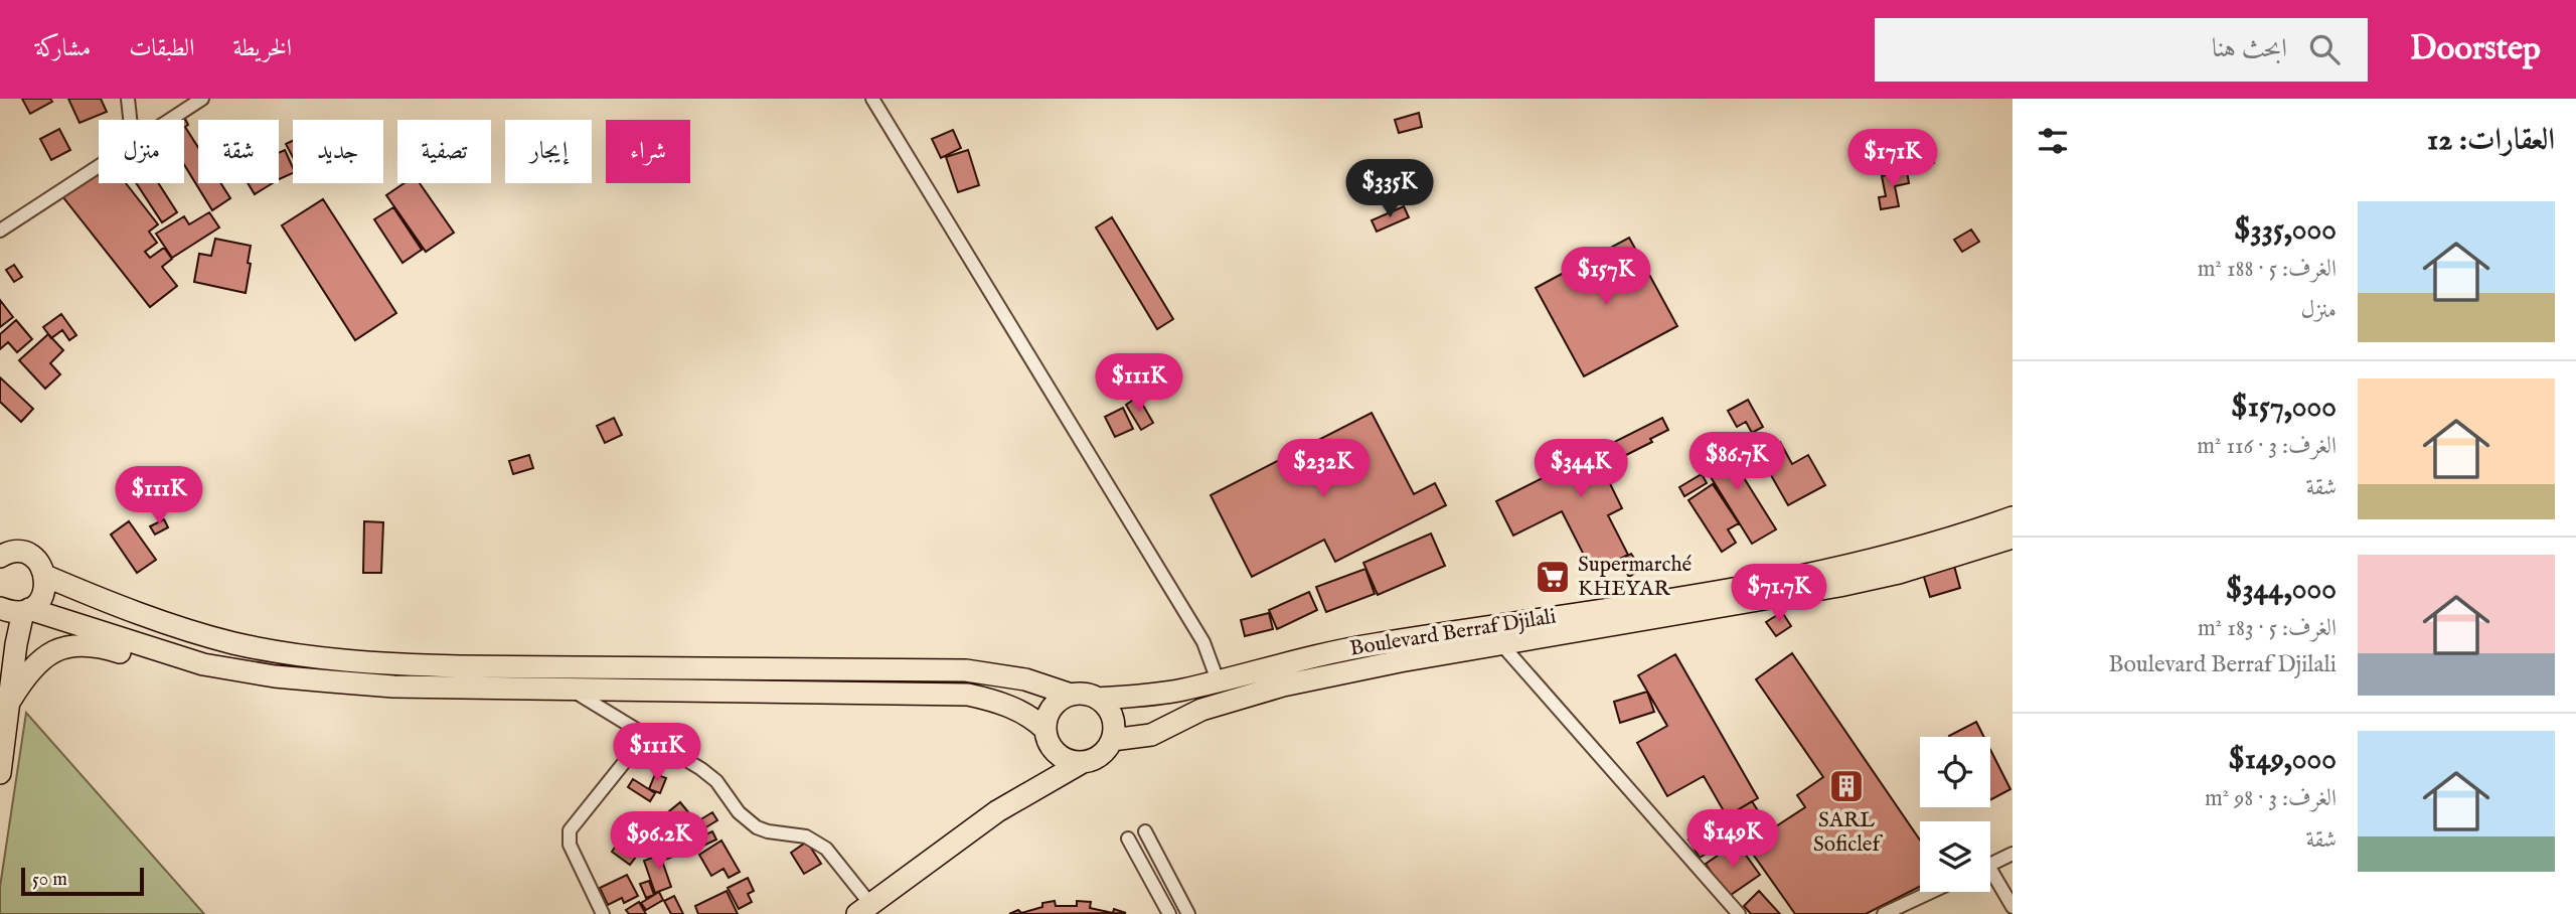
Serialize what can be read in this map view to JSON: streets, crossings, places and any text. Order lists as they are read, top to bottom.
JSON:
{
  "streets": {
    "highway": ["Boulevard Berraf Djilali"]
  },
  "places": {
    "supermarket": ["Supermarché KHEYAR"],
    "building": ["SARL Soficlef"]
  },
  "scale_bar": "50 m",
  "page": {
    "header": "Doorstep",
    "search": "ابحث هنا",
    "nav": ["الخريطة", "الطبقات", "مشاركة"],
    "heading": "العقارات: 12",
    "chip": [
      "شراء",
      "إيجار",
      "تصفية",
      "جديد",
      "شقة",
      "منزل"
    ],
    "price": [
      "$171K",
      "$335K",
      "$157K",
      "$111K",
      "$86.7K",
      "$232K",
      "$344K",
      "$111K",
      "$71.7K",
      "$111K",
      "$149K",
      "$96.2K"
    ],
    "list": [
      {
        "name": "$335,000",
        "note": "الغرف: 5 · 188 m² · منزل"
      },
      {
        "name": "$157,000",
        "note": "الغرف: 3 · 116 m² · شقة"
      },
      {
        "name": "$344,000",
        "note": "الغرف: 5 · 183 m² · Boulevard Berraf Djilali"
      },
      {
        "name": "$149,000",
        "note": "الغرف: 3 · 98 m² · شقة"
      }
    ],
    "scale": "50 m"
  }
}
